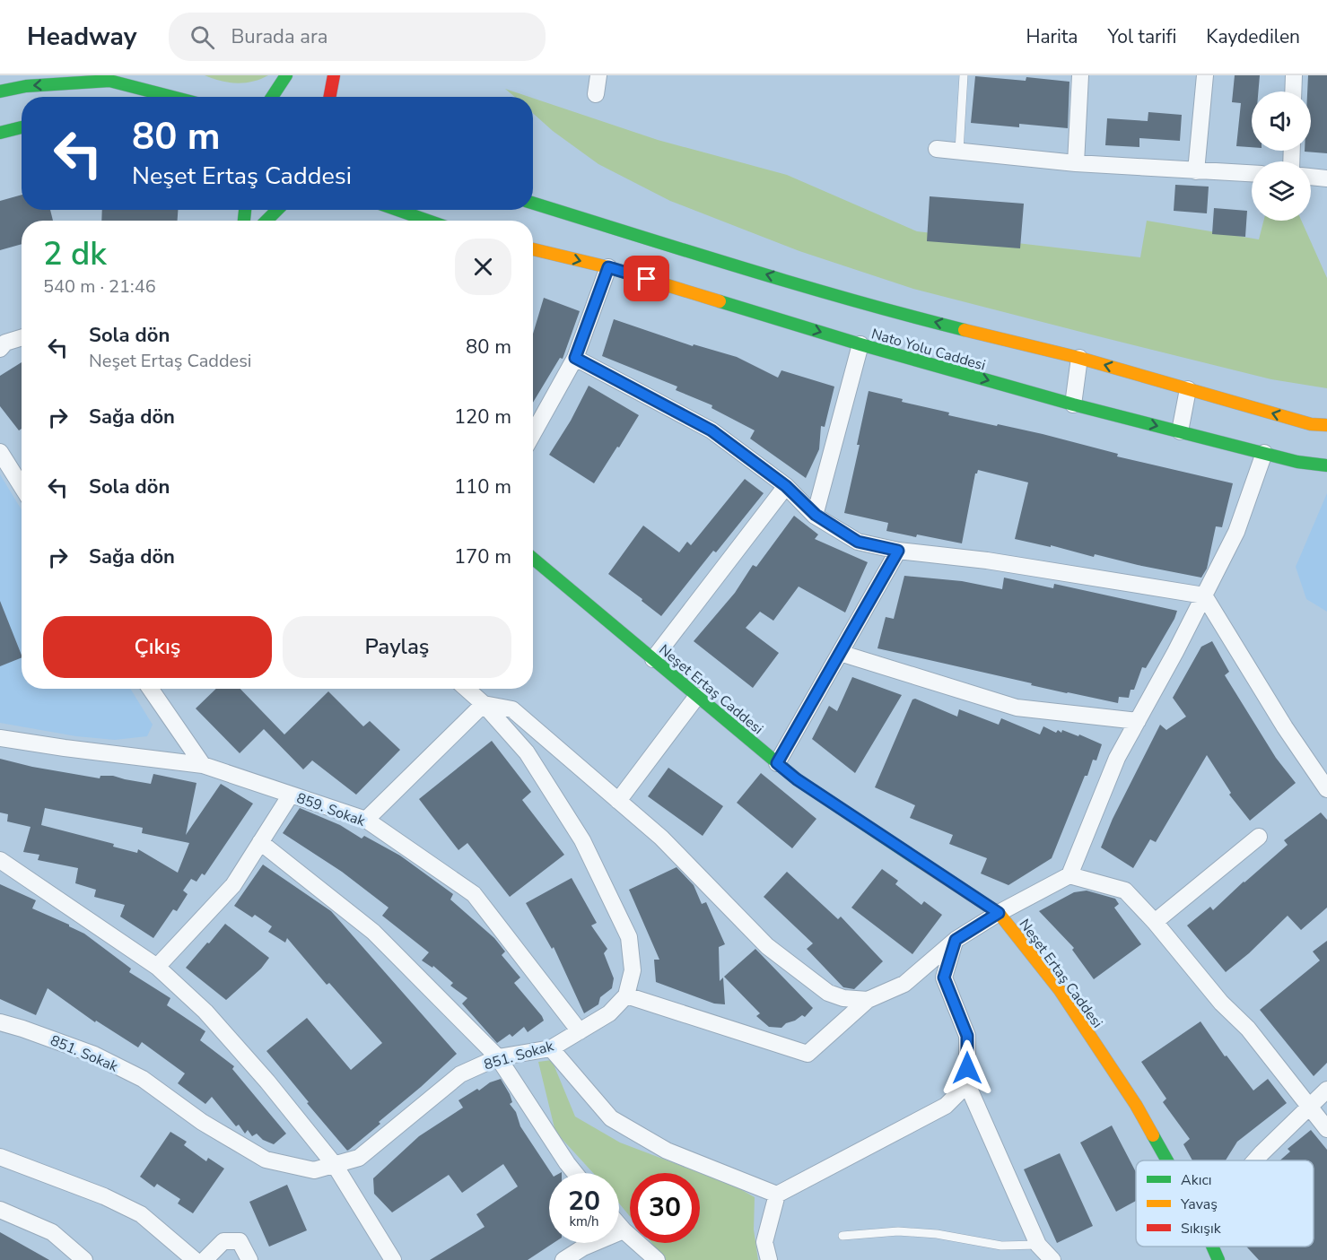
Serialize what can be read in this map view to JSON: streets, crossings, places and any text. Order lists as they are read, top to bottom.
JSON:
{
  "streets": {
    "main road": ["Nato Yolu Caddesi", "Neşet Ertaş Caddesi"],
    "street": ["859. Sokak", "851. Sokak"]
  },
  "crossings": [
    ["859. Sokak", "851. Sokak"]
  ],
  "legend": ["Akıcı", "Yavaş", "Sıkışık"],
  "page": {
    "header": "Headway",
    "search": "Burada ara",
    "nav": ["Harita", "Yol tarifi", "Kaydedilen"],
    "turn": ["80 m", "Neşet Ertaş Caddesi"],
    "heading": ["2 dk", "540 m · 21:46"],
    "list": [
      {
        "name": "Sola dön",
        "note": "Neşet Ertaş Caddesi",
        "value": "80 m"
      },
      {
        "name": "Sağa dön",
        "value": "120 m"
      },
      {
        "name": "Sola dön",
        "value": "110 m"
      },
      {
        "name": "Sağa dön",
        "value": "170 m"
      }
    ],
    "buttons": ["Çıkış", "Paylaş"],
    "speed": "20 km/h",
    "limit": "30"
  }
}
